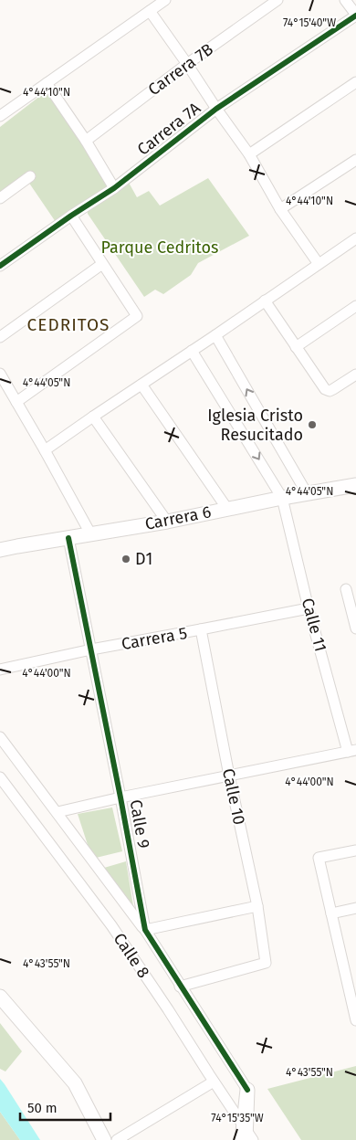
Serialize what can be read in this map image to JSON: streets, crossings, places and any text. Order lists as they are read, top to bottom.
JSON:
{
  "streets": {
    "street": [
      "Carrera 7B",
      "Carrera 7A",
      "Carrera 6",
      "Calle 11",
      "Carrera 5",
      "Calle 10",
      "Calle 9",
      "Calle 8"
    ]
  },
  "crossings": [
    ["Carrera 6", "Calle 11"],
    ["Carrera 6", "Calle 9"],
    ["Calle 11", "Carrera 5"],
    ["Carrera 5", "Calle 10"],
    ["Carrera 5", "Calle 9"],
    ["Calle 10", "Calle 9"]
  ],
  "districts": ["CEDRITOS"],
  "parks": ["Parque Cedritos"],
  "places": ["Iglesia Cristo Resucitado", "D1"],
  "scale_bar": "50 m",
  "coordinates": [
    "74°15'40\"W",
    "4°44'10\"N",
    "4°44'05\"N",
    "4°44'00\"N",
    "4°43'55\"N",
    "74°15'35\"W"
  ]
}
